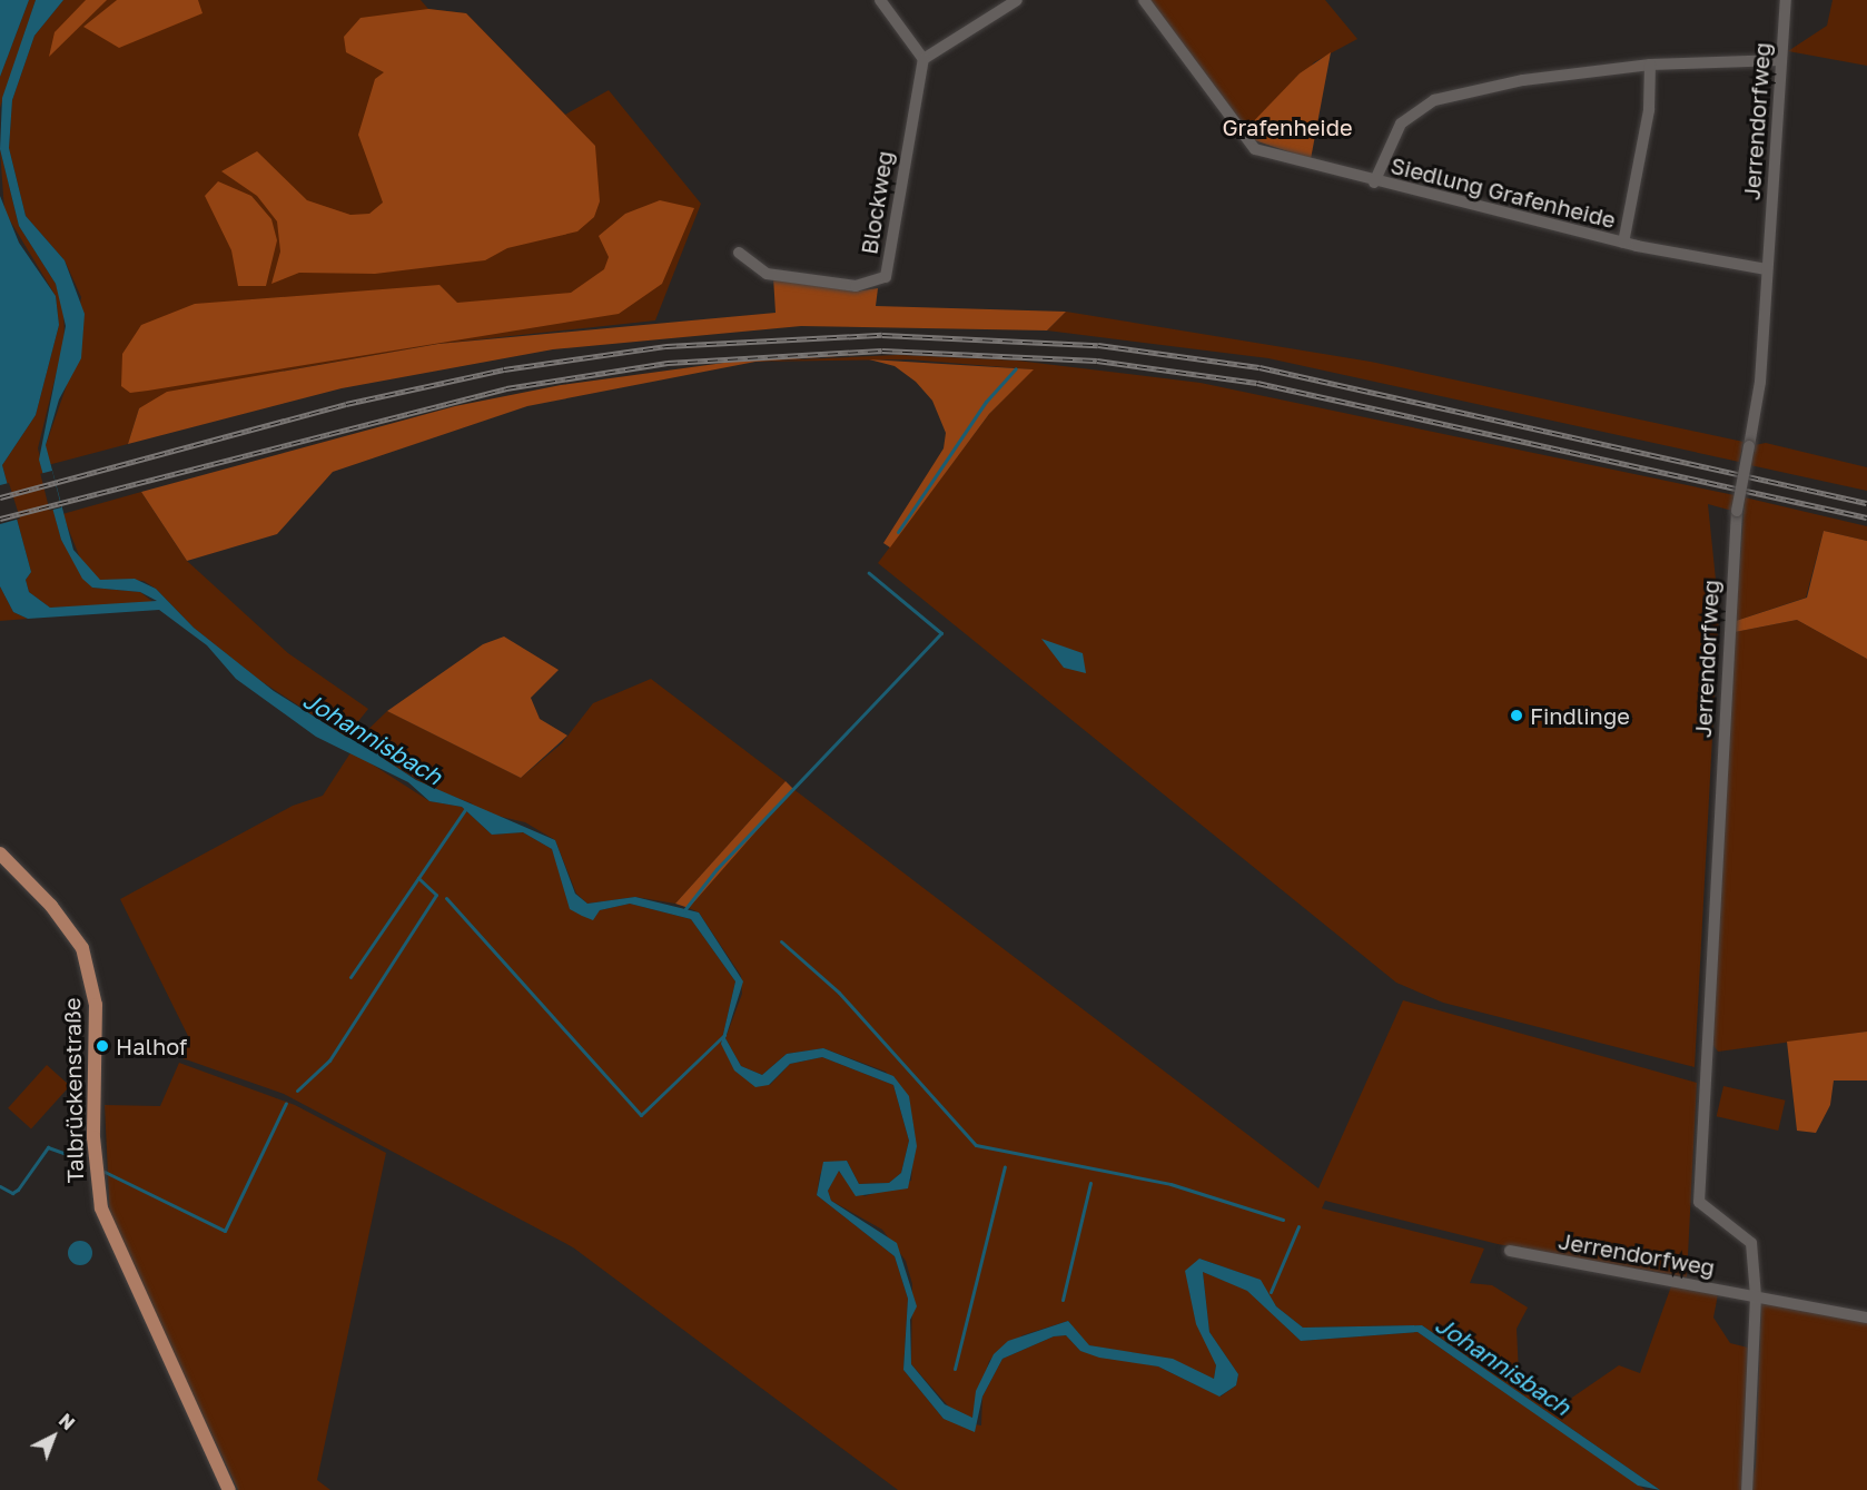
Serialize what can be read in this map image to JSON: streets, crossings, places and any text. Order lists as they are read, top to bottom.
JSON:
{
  "streets": {
    "main road": ["Talbrückenstraße"],
    "street": ["Jerrendorfweg", "Siedlung Grafenheide", "Blockweg"]
  },
  "crossings": [
    ["Jerrendorfweg", "Siedlung Grafenheide"]
  ],
  "water": ["Johannisbach"],
  "parks": ["Grafenheide"],
  "places": ["Findlinge", "Halhof"],
  "north": "top right"
}
